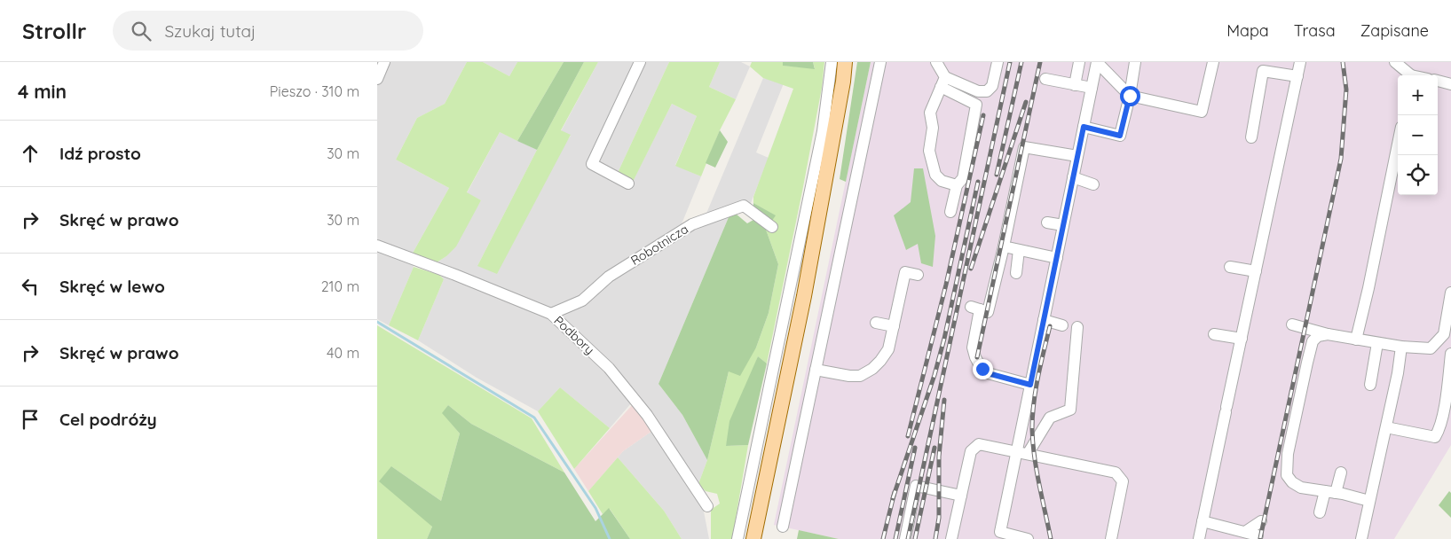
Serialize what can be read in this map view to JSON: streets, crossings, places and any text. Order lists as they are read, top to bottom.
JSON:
{
  "streets": {
    "street": ["Robotnicza", "Podbory"]
  },
  "crossings": [
    ["Robotnicza", "Podbory"]
  ],
  "page": {
    "header": "Strollr",
    "search": "Szukaj tutaj",
    "nav": ["Mapa", "Trasa", "Zapisane"],
    "heading": ["4 min", "Pieszo · 310 m"],
    "map_buttons": ["+", "−"],
    "list": [
      ["Idź prosto", "30 m"],
      ["Skręć w prawo", "30 m"],
      ["Skręć w lewo", "210 m"],
      ["Skręć w prawo", "40 m"],
      "Cel podróży"
    ]
  }
}
